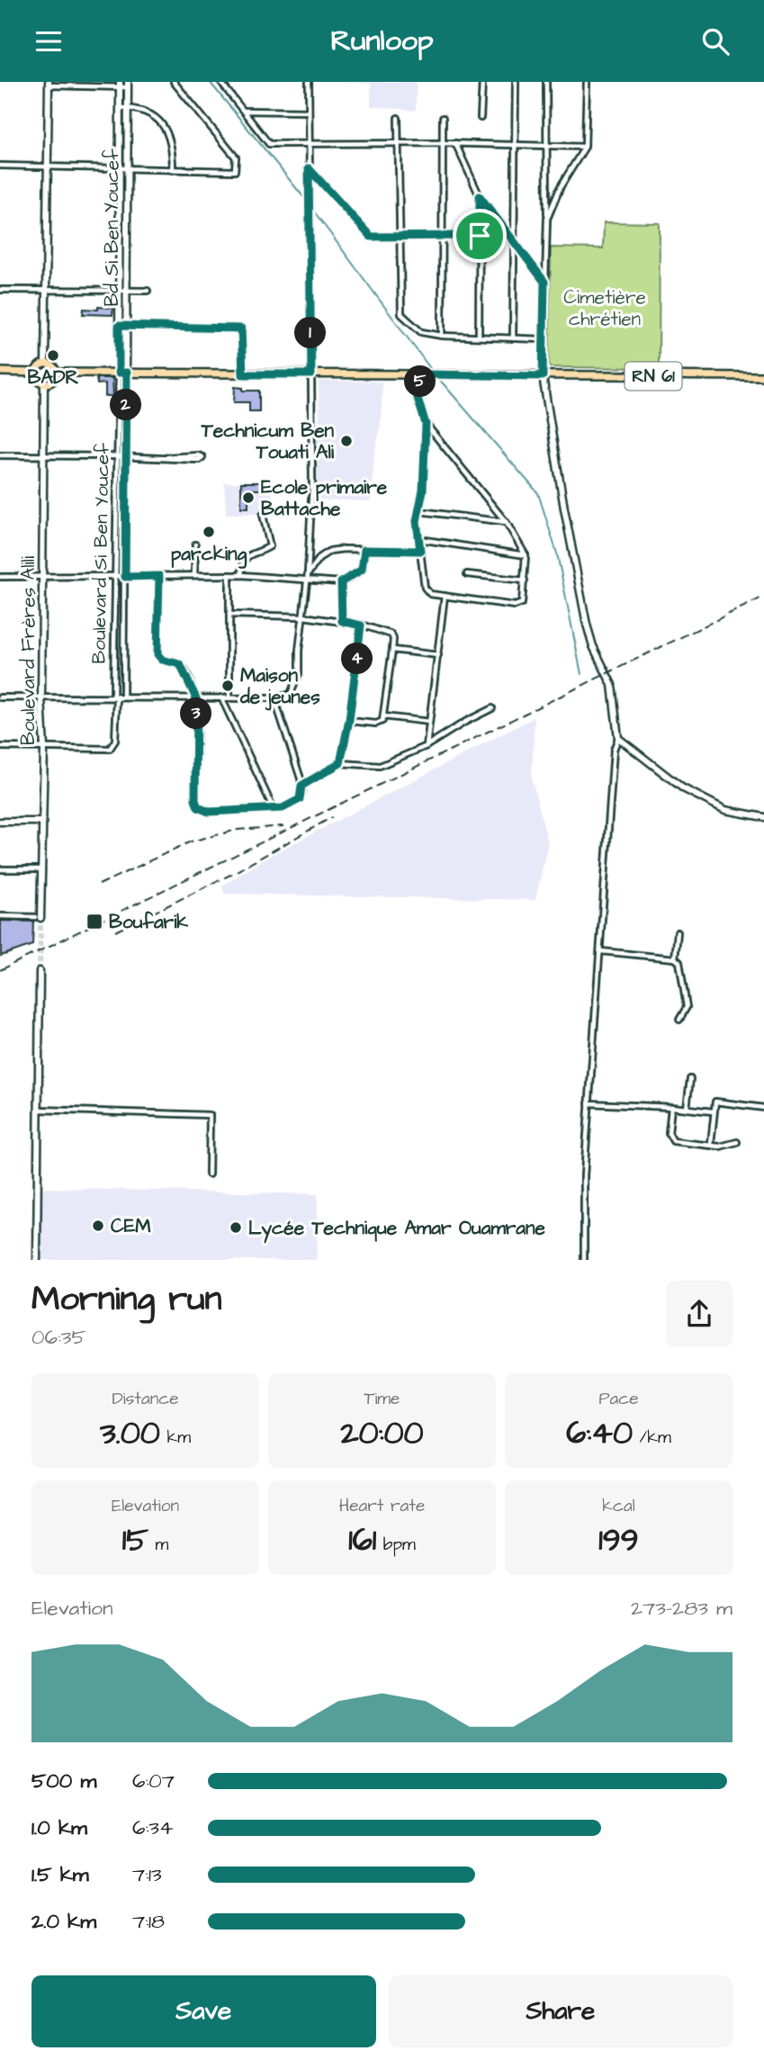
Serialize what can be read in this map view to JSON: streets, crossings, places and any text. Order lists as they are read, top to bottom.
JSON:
{
  "streets": {
    "main road": ["Bd Si Ben Youcef", "RN 61", "Boulevard Frères Alili"],
    "street": ["Boulevard Si Ben Youcef"]
  },
  "crossings": [
    ["Bd Si Ben Youcef", "RN 61"],
    ["Bd Si Ben Youcef", "Boulevard Si Ben Youcef"],
    ["RN 61", "Boulevard Si Ben Youcef"],
    ["RN 61", "Boulevard Frères Alili"],
    ["Boulevard Si Ben Youcef", "Boulevard Frères Alili"]
  ],
  "parks": ["Cimetière chrétien"],
  "places": {
    "other": [
      "BADR",
      "Technicum Ben Touati Ali",
      "Ecole primaire Battache",
      "parcking",
      "Maison de jeunes",
      "CEM",
      "Lycée Technique Amar Ouamrane"
    ],
    "transit": ["Boufarik"]
  },
  "page": {
    "header": "Runloop",
    "pins": [
      "1",
      "5",
      "2",
      "4",
      "3"
    ],
    "heading": ["Morning run", "06:35"],
    "stats": [
      ["Distance", "3.00 km"],
      ["Time", "20:00"],
      ["Pace", "6:40 /km"],
      ["Elevation", "15 m"],
      ["Heart rate", "161 bpm"],
      ["kcal", "199"]
    ],
    "chart": ["Elevation", "273–283 m"],
    "list": [
      {
        "name": "500 m",
        "note": "6:07"
      },
      {
        "name": "1.0 km",
        "note": "6:34"
      },
      {
        "name": "1.5 km",
        "note": "7:13"
      },
      {
        "name": "2.0 km",
        "note": "7:18"
      }
    ],
    "buttons": ["Save", "Share"]
  }
}
